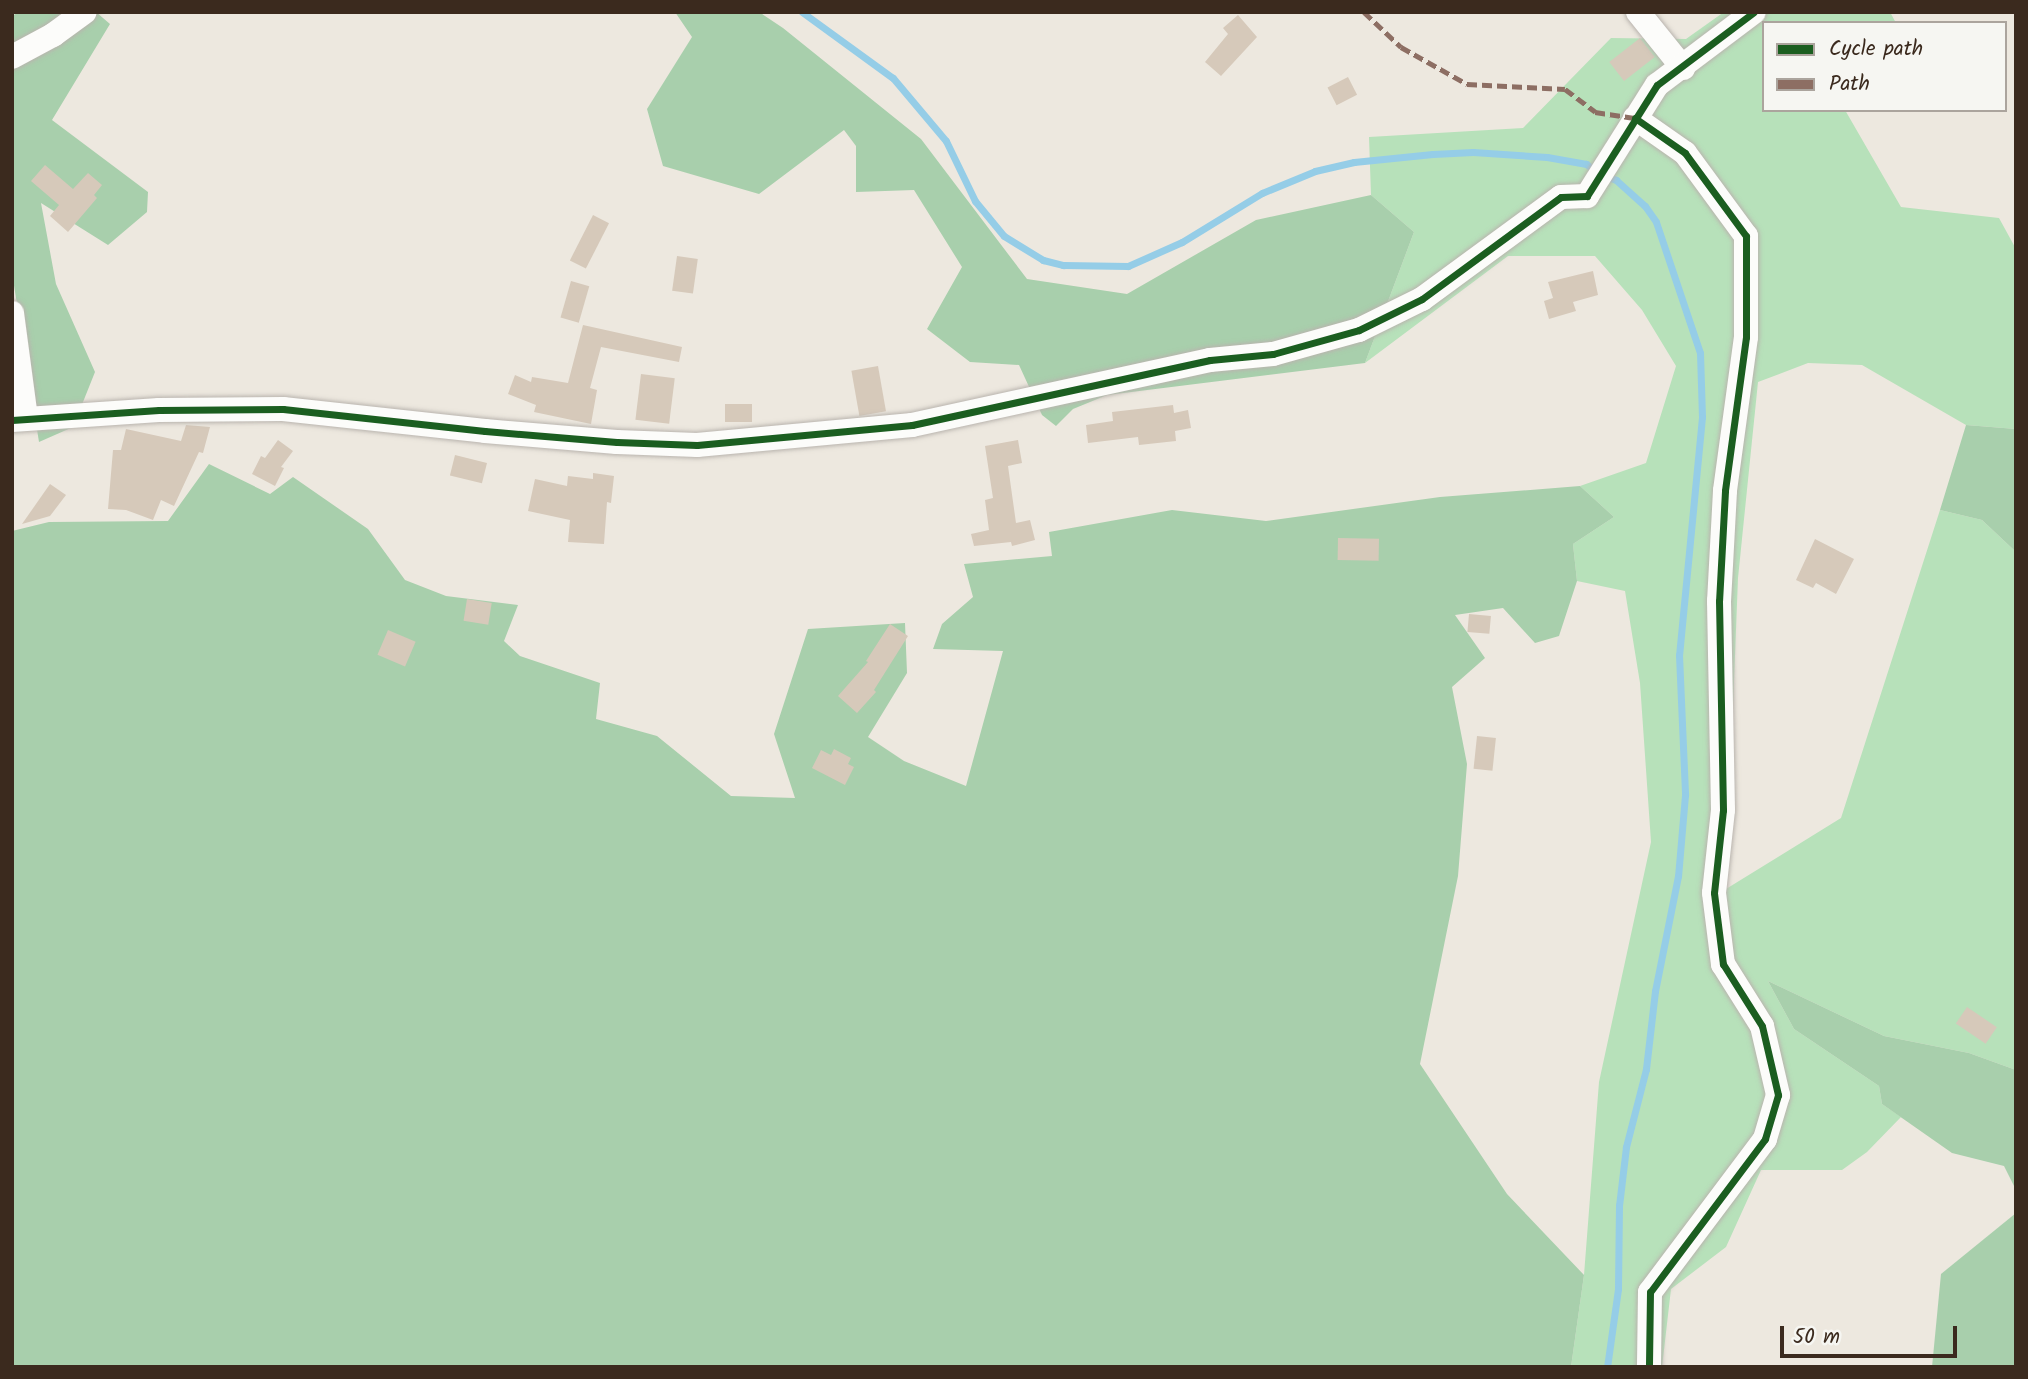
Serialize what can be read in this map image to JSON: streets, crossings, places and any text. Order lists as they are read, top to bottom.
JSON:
{
  "legend": ["Cycle path", "Path"],
  "scale_bar": "50 m"
}
